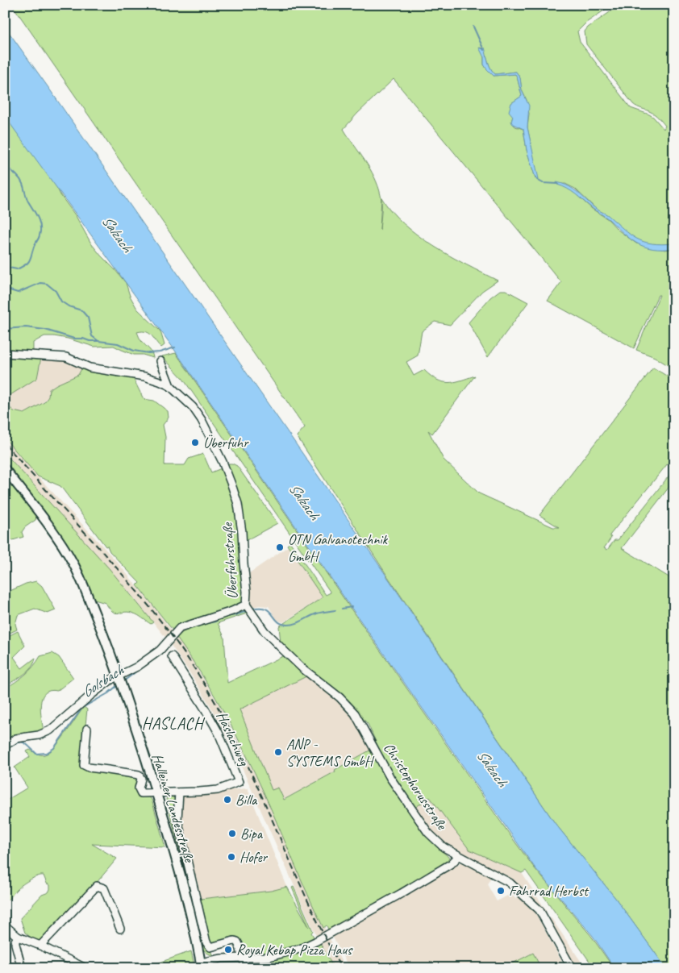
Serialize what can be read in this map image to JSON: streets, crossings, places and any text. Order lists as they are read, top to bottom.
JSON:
{
  "streets": {
    "main road": ["Halleiner Landesstraße"],
    "street": ["Überfuhrstraße", "Haslachweg", "Christophorusstraße"]
  },
  "crossings": [
    ["Überfuhrstraße", "Christophorusstraße"],
    ["Überfuhrstraße", "Halleiner Landesstraße"],
    ["Haslachweg", "Halleiner Landesstraße"]
  ],
  "districts": ["HASLACH"],
  "water": ["Salzach", "Golsbach"],
  "places": [
    "Überfuhr",
    "OTN Galvanotechnik GmbH",
    "ANP - SYSTEMS GmbH",
    "Billa",
    "Bipa",
    "Hofer",
    "Fahrrad Herbst",
    "Royal Kebap Pizza Haus"
  ]
}
